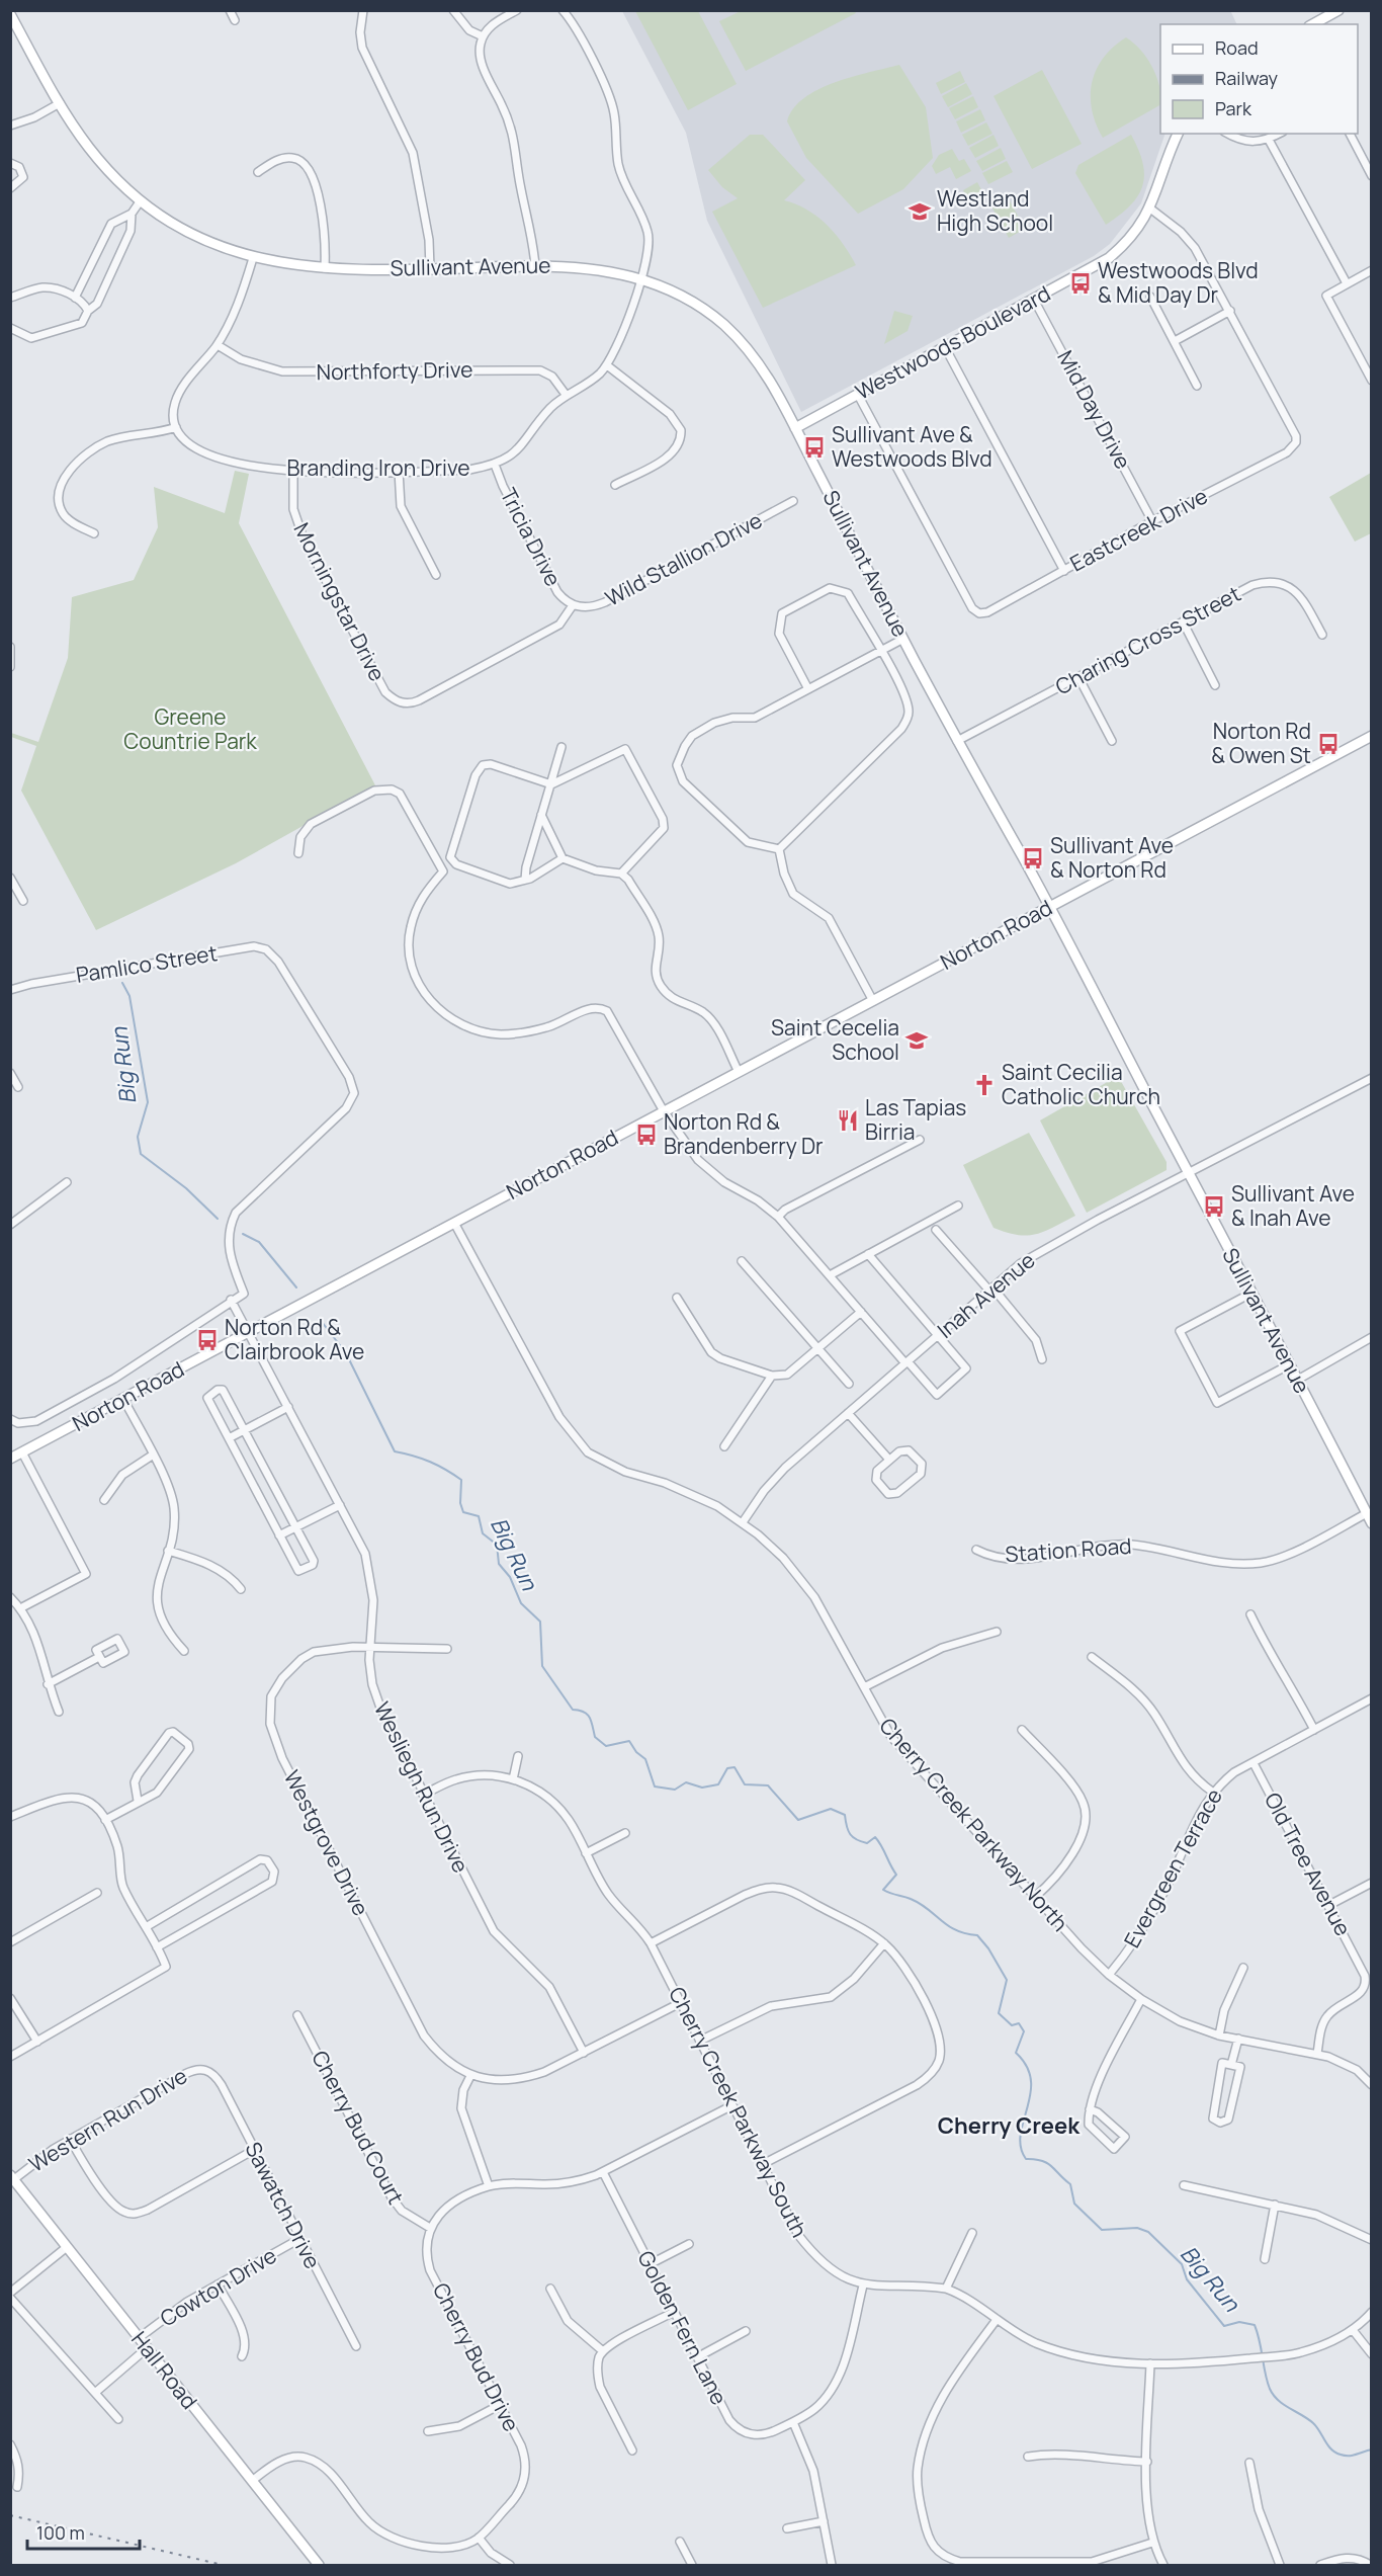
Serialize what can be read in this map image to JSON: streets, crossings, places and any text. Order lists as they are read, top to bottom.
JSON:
{
  "streets": {
    "street": [
      "Sullivant Avenue",
      "Westwoods Boulevard",
      "Northforty Drive",
      "Mid Day Drive",
      "Branding Iron Drive",
      "Eastcreek Drive",
      "Tricia Drive",
      "Wild Stallion Drive",
      "Morningstar Drive",
      "Charing Cross Street",
      "Norton Road",
      "Pamlico Street",
      "Inah Avenue",
      "Station Road",
      "Wesliegh Run Drive",
      "Cherry Creek Parkway North",
      "Westgrove Drive",
      "Old Tree Avenue",
      "Evergreen Terrace",
      "Cherry Creek Parkway South",
      "Western Run Drive",
      "Cherry Bud Court",
      "Sawatch Drive",
      "Cowton Drive",
      "Golden Fern Lane",
      "Cherry Bud Drive",
      "Hall Road"
    ]
  },
  "crossings": [
    ["Sullivant Avenue", "Westwoods Boulevard"],
    ["Sullivant Avenue", "Branding Iron Drive"],
    ["Sullivant Avenue", "Charing Cross Street"],
    ["Sullivant Avenue", "Norton Road"],
    ["Sullivant Avenue", "Inah Avenue"],
    ["Sullivant Avenue", "Station Road"],
    ["Westwoods Boulevard", "Mid Day Drive"],
    ["Westwoods Boulevard", "Eastcreek Drive"],
    ["Northforty Drive", "Branding Iron Drive"],
    ["Mid Day Drive", "Eastcreek Drive"],
    ["Branding Iron Drive", "Tricia Drive"],
    ["Branding Iron Drive", "Morningstar Drive"],
    ["Tricia Drive", "Wild Stallion Drive"],
    ["Tricia Drive", "Morningstar Drive"],
    ["Wild Stallion Drive", "Morningstar Drive"],
    ["Norton Road", "Wesliegh Run Drive"],
    ["Norton Road", "Cherry Creek Parkway North"],
    ["Pamlico Street", "Wesliegh Run Drive"],
    ["Inah Avenue", "Cherry Creek Parkway North"],
    ["Wesliegh Run Drive", "Westgrove Drive"],
    ["Wesliegh Run Drive", "Cherry Creek Parkway South"],
    ["Cherry Creek Parkway North", "Old Tree Avenue"],
    ["Cherry Creek Parkway North", "Evergreen Terrace"],
    ["Old Tree Avenue", "Evergreen Terrace"],
    ["Cherry Creek Parkway South", "Golden Fern Lane"],
    ["Western Run Drive", "Sawatch Drive"],
    ["Western Run Drive", "Hall Road"],
    ["Cherry Bud Court", "Cherry Bud Drive"],
    ["Sawatch Drive", "Cowton Drive"],
    ["Cowton Drive", "Hall Road"],
    ["Cherry Bud Drive", "Hall Road"]
  ],
  "districts": ["Cherry Creek"],
  "water": ["Big Run"],
  "parks": ["Greene Countrie Park"],
  "places": {
    "school or university": ["Westland High School", "Saint Cecelia School"],
    "bus stop": [
      "Westwoods Blvd & Mid Day Dr",
      "Sullivant Ave & Westwoods Blvd",
      "Norton Rd & Owen St",
      "Sullivant Ave & Norton Rd",
      "Norton Rd & Brandenberry Dr",
      "Sullivant Ave & Inah Ave",
      "Norton Rd & Clairbrook Ave"
    ],
    "church": ["Saint Cecilia Catholic Church"],
    "restaurant": ["Las Tapias Birria"]
  },
  "legend": ["Road", "Railway", "Park"],
  "scale_bar": "100 m"
}
